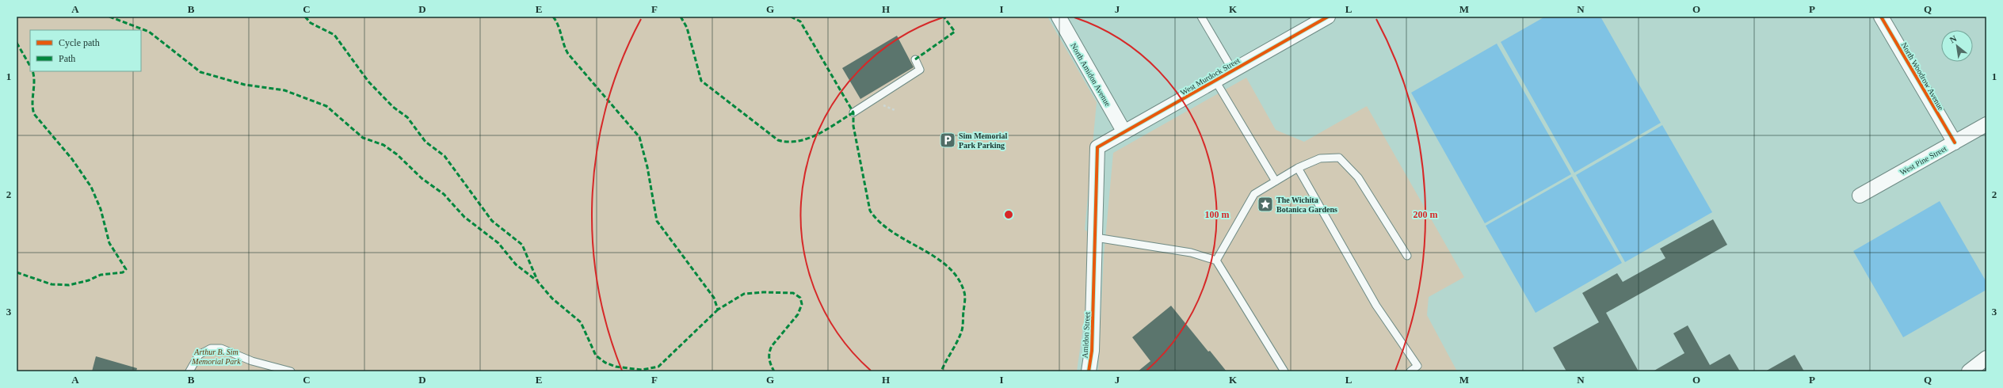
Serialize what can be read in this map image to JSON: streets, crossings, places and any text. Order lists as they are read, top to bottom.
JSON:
{
  "streets": {
    "street": [
      "North Amidon Avenue",
      "West Murdock Street",
      "North Woodrow Avenue",
      "West Pine Street",
      "Amidon Street"
    ]
  },
  "crossings": [
    ["North Amidon Avenue", "West Murdock Street"],
    ["West Murdock Street", "Amidon Street"],
    ["North Woodrow Avenue", "West Pine Street"]
  ],
  "parks": ["Arthur B. Sim Memorial Park"],
  "places": {
    "parking": ["Sim Memorial Park Parking"],
    "place": ["The Wichita Botanica Gardens"]
  },
  "legend": ["Cycle path", "Path"],
  "north": "top left",
  "grid": {
    "columns": [
      "A",
      "B",
      "C",
      "D",
      "E",
      "F",
      "G",
      "H",
      "I",
      "J",
      "K",
      "L",
      "M",
      "N",
      "O",
      "P",
      "Q"
    ],
    "rows": ["1", "2", "3"]
  },
  "rings": ["100 m", "200 m"]
}
